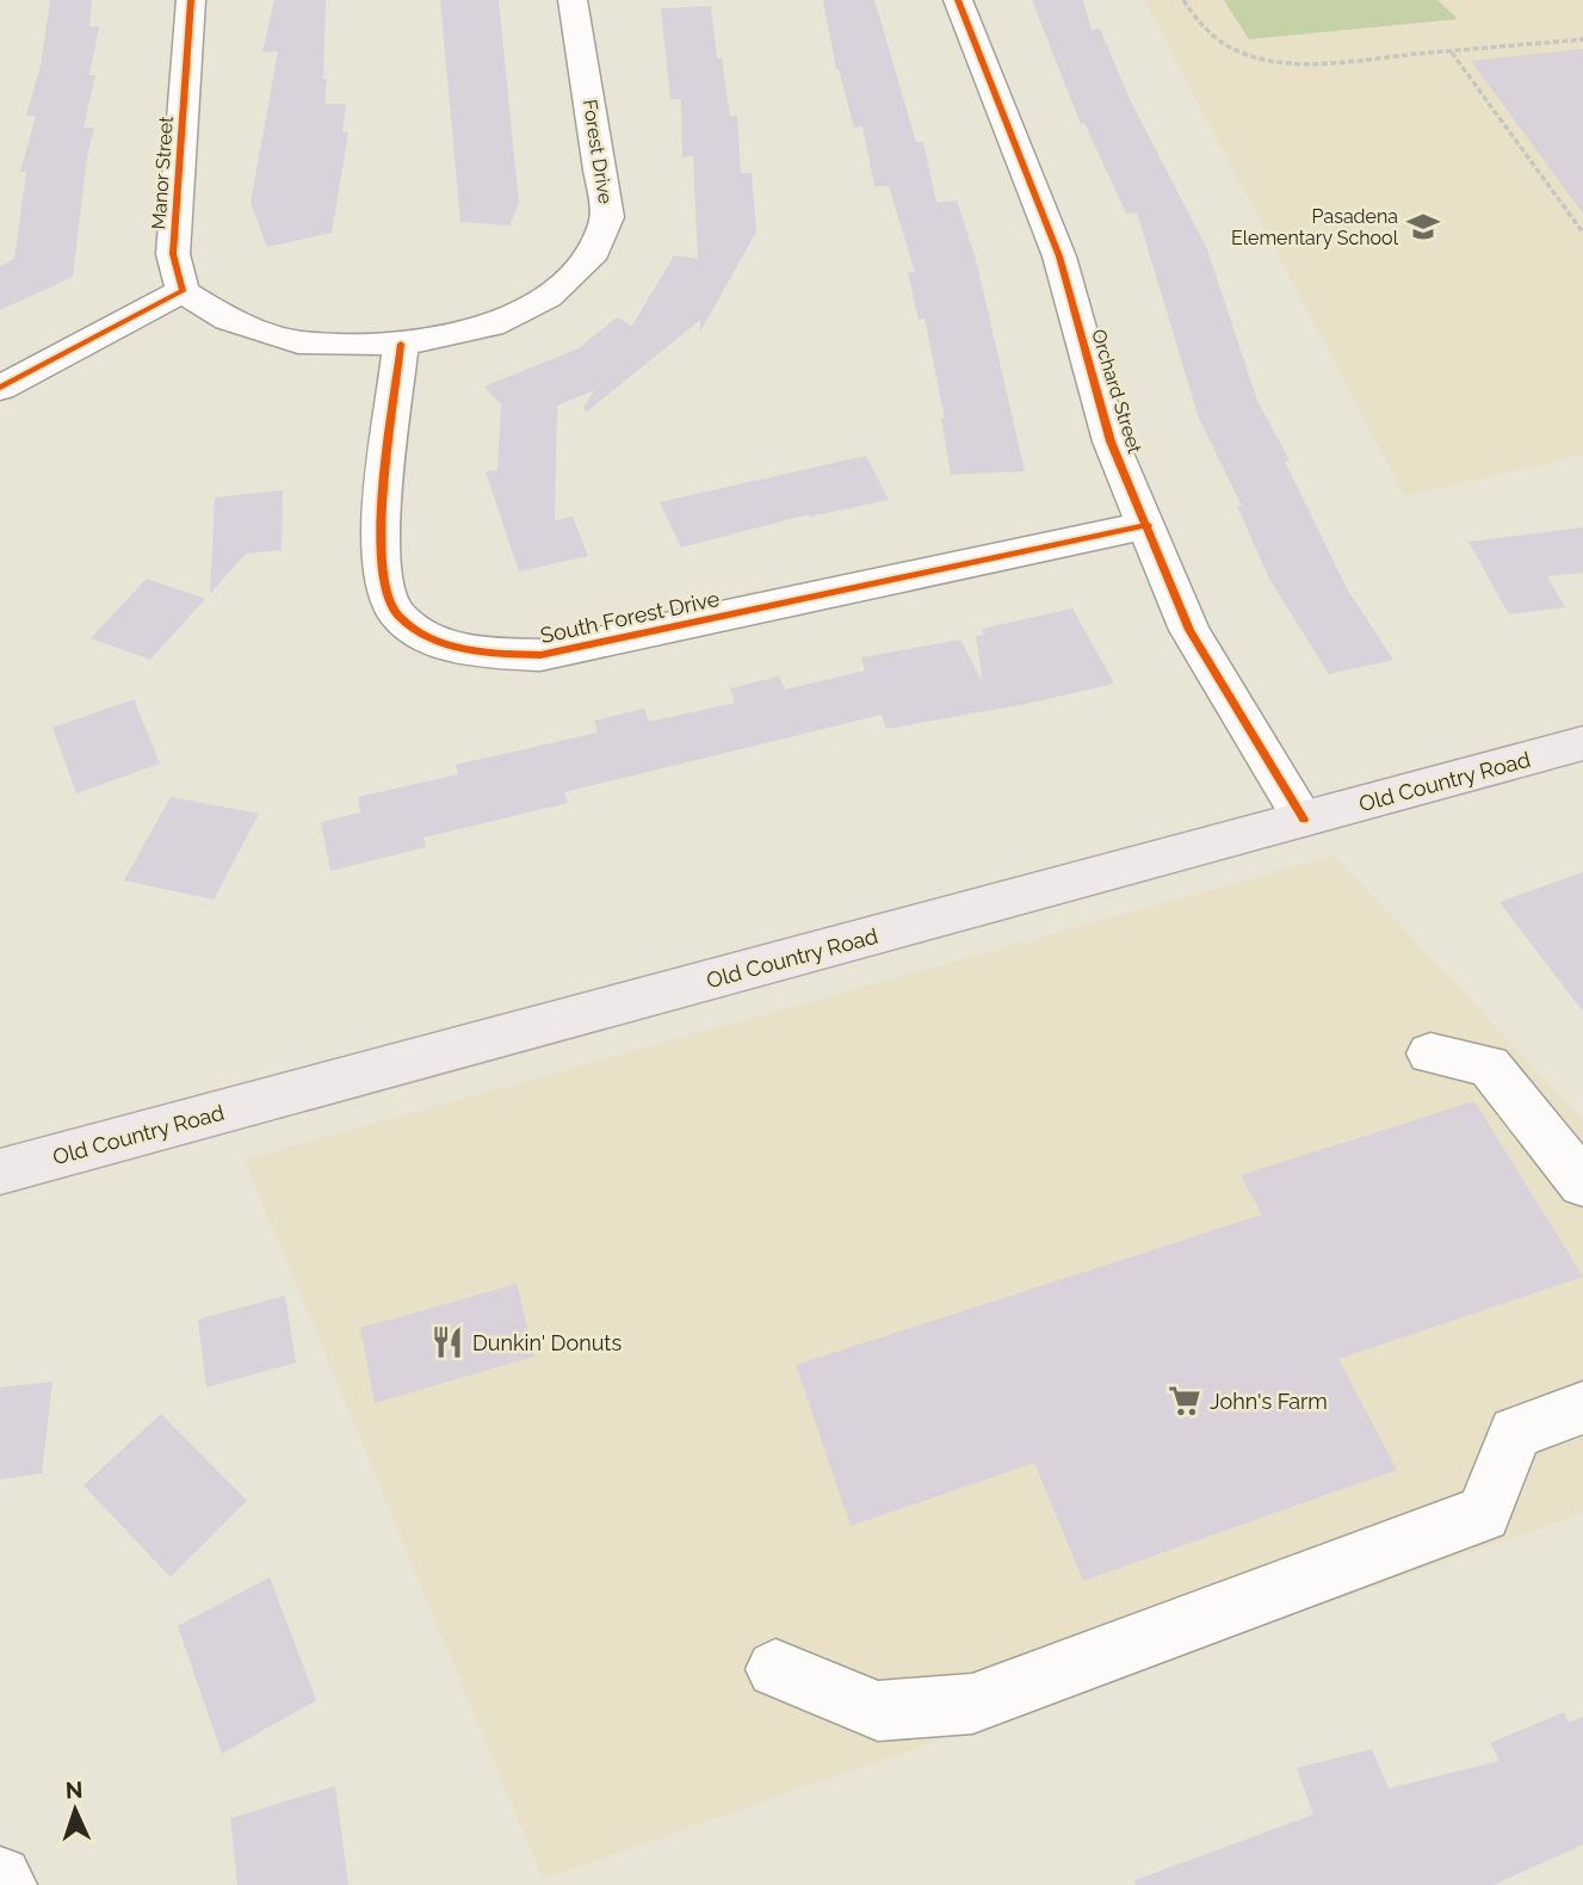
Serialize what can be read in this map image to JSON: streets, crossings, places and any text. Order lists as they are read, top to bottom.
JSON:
{
  "streets": {
    "main road": ["Old Country Road"],
    "street": [
      "Forest Drive",
      "Manor Street",
      "Orchard Street",
      "South Forest Drive"
    ]
  },
  "crossings": [
    ["Forest Drive", "Manor Street"],
    ["Forest Drive", "South Forest Drive"],
    ["Orchard Street", "South Forest Drive"],
    ["Orchard Street", "Old Country Road"]
  ],
  "places": {
    "school or university": ["Pasadena Elementary School"],
    "restaurant": ["Dunkin' Donuts"],
    "supermarket": ["John's Farm"]
  },
  "north": "top"
}
